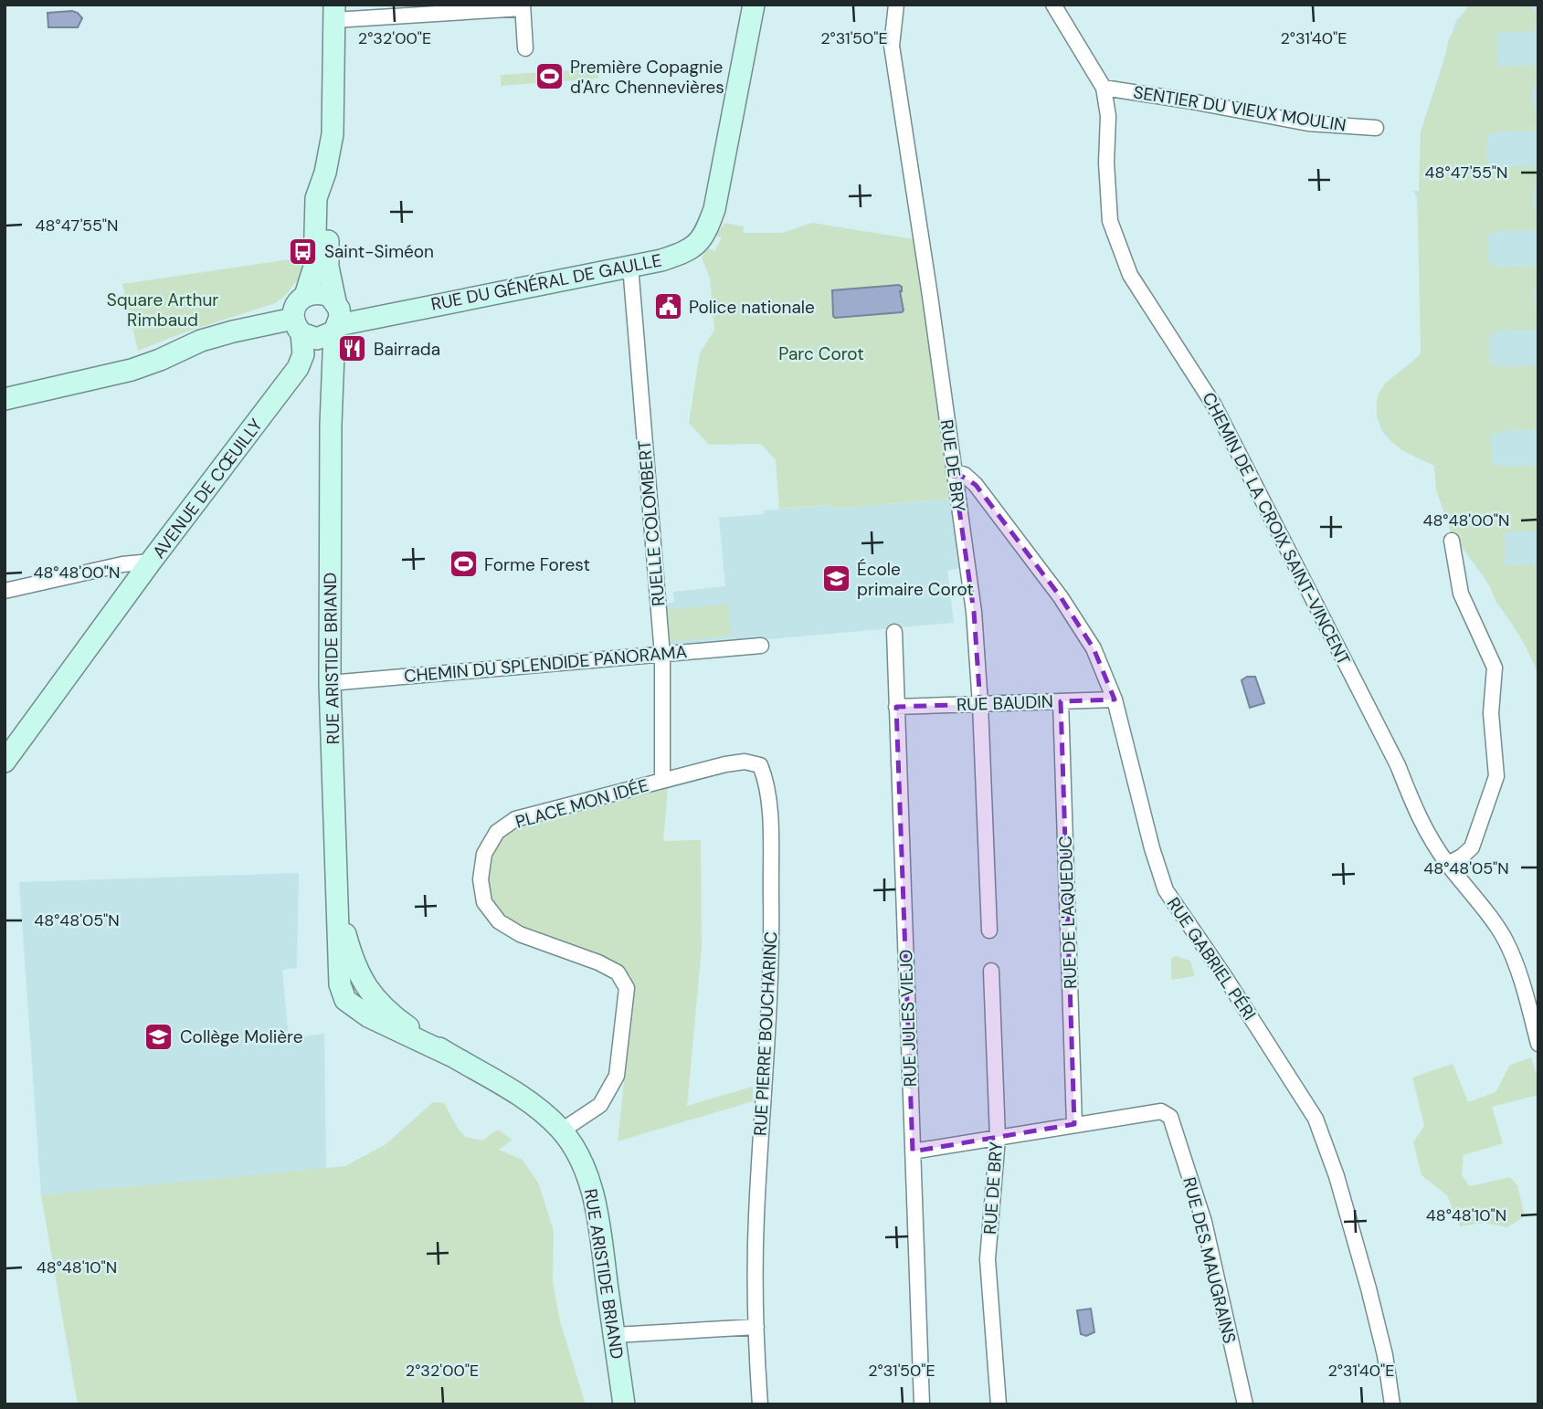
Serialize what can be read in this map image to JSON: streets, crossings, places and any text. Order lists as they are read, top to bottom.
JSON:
{
  "streets": {
    "street": [
      "SENTIER DU VIEUX MOULIN",
      "RUE DU GÉNÉRAL DE GAULLE",
      "RUE DE BRY",
      "AVENUE DE CŒUILLY",
      "RUELLE COLOMBERT",
      "CHEMIN DE LA CROIX SAINT-VINCENT",
      "RUE ARISTIDE BRIAND",
      "CHEMIN DU SPLENDIDE PANORAMA",
      "RUE BAUDIN",
      "PLACE MON IDÉE",
      "RUE DE L'AQUEDUC",
      "RUE GABRIEL PÉRI",
      "RUE JULES VIEJO",
      "RUE PIERRE BOUCHARINC",
      "RUE DES MAUGRAINS"
    ]
  },
  "crossings": [
    ["SENTIER DU VIEUX MOULIN", "CHEMIN DE LA CROIX SAINT-VINCENT"],
    ["RUE DU GÉNÉRAL DE GAULLE", "AVENUE DE CŒUILLY"],
    ["RUE DU GÉNÉRAL DE GAULLE", "RUELLE COLOMBERT"],
    ["RUE DU GÉNÉRAL DE GAULLE", "RUE ARISTIDE BRIAND"],
    ["RUE DE BRY", "RUE BAUDIN"],
    ["RUE DE BRY", "RUE GABRIEL PÉRI"],
    ["AVENUE DE CŒUILLY", "RUE ARISTIDE BRIAND"],
    ["RUELLE COLOMBERT", "CHEMIN DU SPLENDIDE PANORAMA"],
    ["RUELLE COLOMBERT", "PLACE MON IDÉE"],
    ["RUELLE COLOMBERT", "RUE PIERRE BOUCHARINC"],
    ["RUE ARISTIDE BRIAND", "CHEMIN DU SPLENDIDE PANORAMA"],
    ["RUE ARISTIDE BRIAND", "PLACE MON IDÉE"],
    ["RUE BAUDIN", "RUE DE L'AQUEDUC"],
    ["RUE BAUDIN", "RUE GABRIEL PÉRI"],
    ["RUE BAUDIN", "RUE JULES VIEJO"],
    ["PLACE MON IDÉE", "RUE PIERRE BOUCHARINC"],
    ["RUE DE L'AQUEDUC", "RUE DES MAUGRAINS"]
  ],
  "parks": ["Square Arthur Rimbaud", "Parc Corot"],
  "places": {
    "sports": ["Première Copagnie d'Arc Chennevières", "Forme Forest"],
    "bus stop": ["Saint-Siméon"],
    "public building": ["Police nationale"],
    "restaurant": ["Bairrada"],
    "school or university": ["École primaire Corot", "Collège Molière"]
  },
  "coordinates": [
    "2°32'00\"E",
    "2°31'50\"E",
    "2°31'40\"E",
    "48°47'55\"N",
    "48°48'00\"N",
    "48°48'05\"N",
    "48°48'10\"N"
  ]
}
